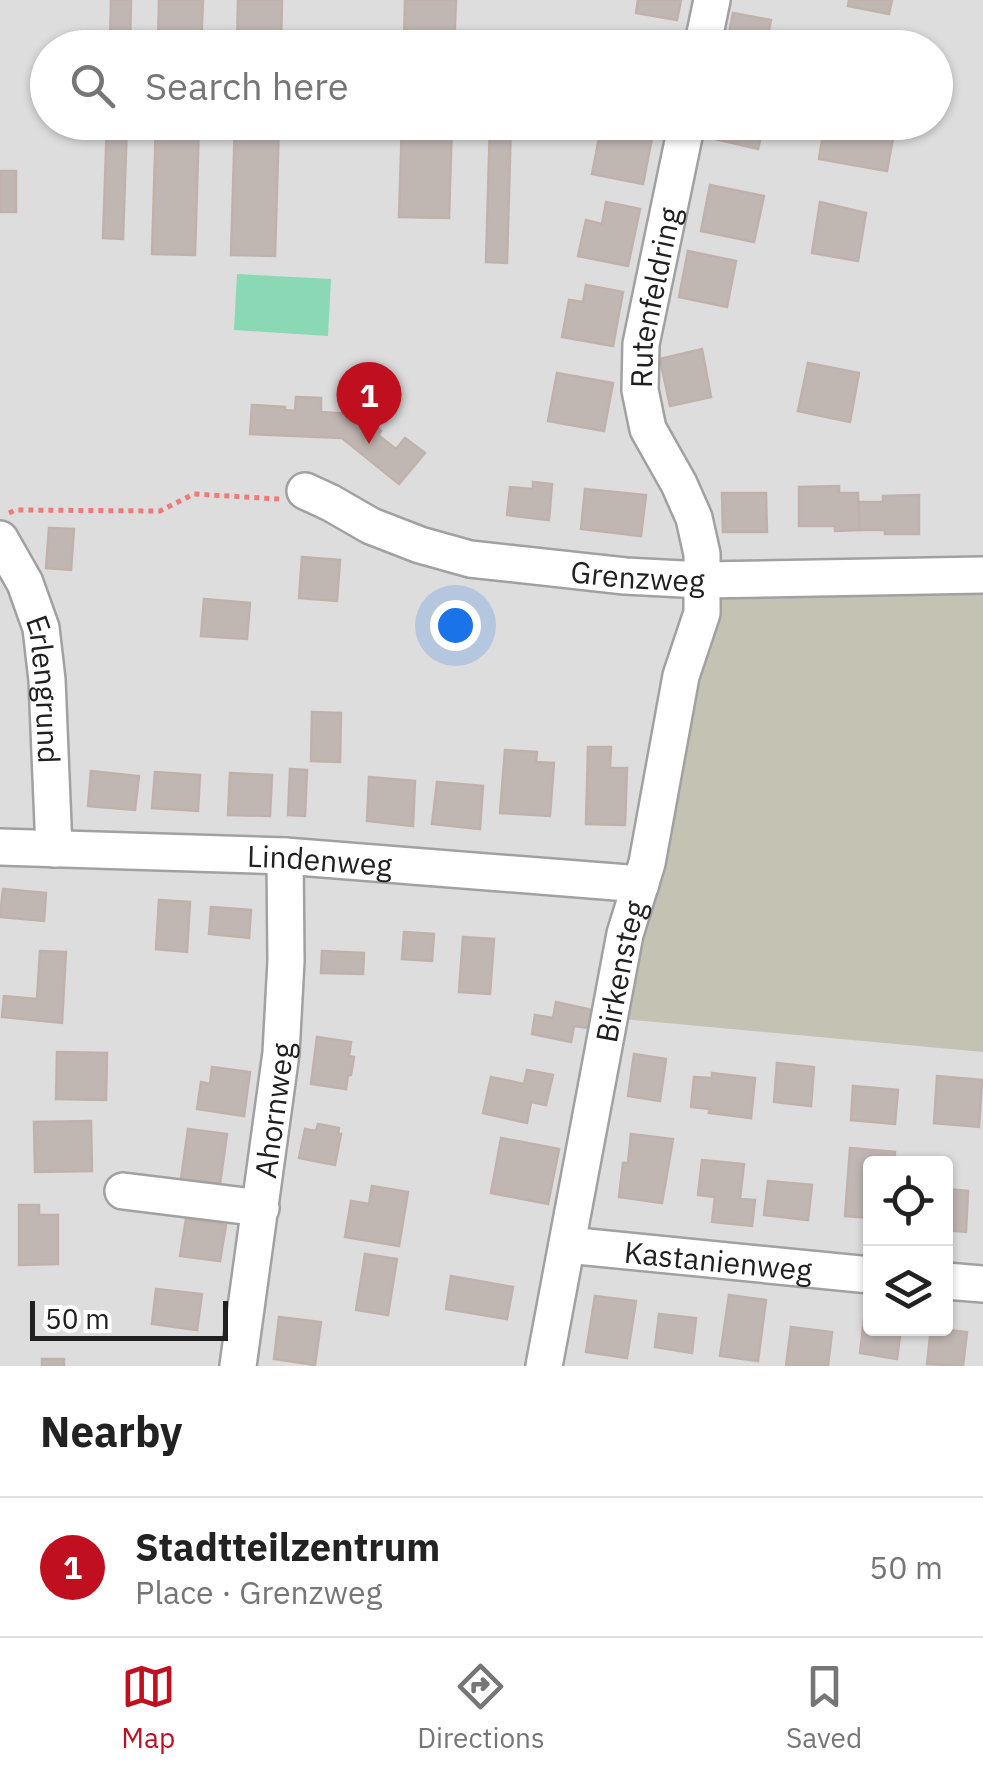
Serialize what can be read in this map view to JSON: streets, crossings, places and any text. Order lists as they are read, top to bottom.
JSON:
{
  "streets": {
    "street": [
      "Rutenfeldring",
      "Grenzweg",
      "Erlengrund",
      "Lindenweg",
      "Birkensteg",
      "Ahornweg",
      "Kastanienweg"
    ]
  },
  "crossings": [
    ["Rutenfeldring", "Grenzweg"],
    ["Rutenfeldring", "Birkensteg"],
    ["Grenzweg", "Birkensteg"],
    ["Erlengrund", "Lindenweg"],
    ["Lindenweg", "Birkensteg"],
    ["Lindenweg", "Ahornweg"],
    ["Birkensteg", "Kastanienweg"]
  ],
  "scale_bar": "50 m",
  "page": {
    "search": "Search here",
    "pins": "1",
    "scale": "50 m",
    "heading": "Nearby",
    "list": [
      {
        "mark": "1",
        "name": "Stadtteilzentrum",
        "note": "Place · Grenzweg",
        "value": "50 m"
      }
    ],
    "nav": ["Map", "Directions", "Saved"]
  }
}
